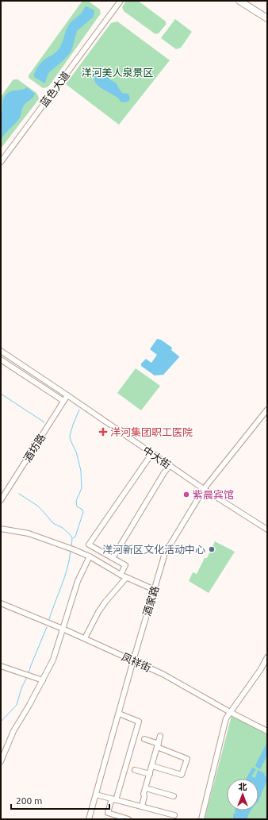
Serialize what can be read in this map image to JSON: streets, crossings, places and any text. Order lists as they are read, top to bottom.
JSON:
{
  "streets": {
    "street": [
      "蓝色大道",
      "酒坊路",
      "中大街",
      "酒家路",
      "凤祥街"
    ]
  },
  "crossings": [
    ["酒坊路", "中大街"],
    ["中大街", "酒家路"],
    ["酒家路", "凤祥街"]
  ],
  "parks": ["洋河美人泉景区"],
  "places": {
    "health": ["洋河集团职工医院"],
    "other": ["紫晨宾馆", "洋河新区文化活动中心"]
  },
  "scale_bar": "200 m",
  "north": "top"
}
